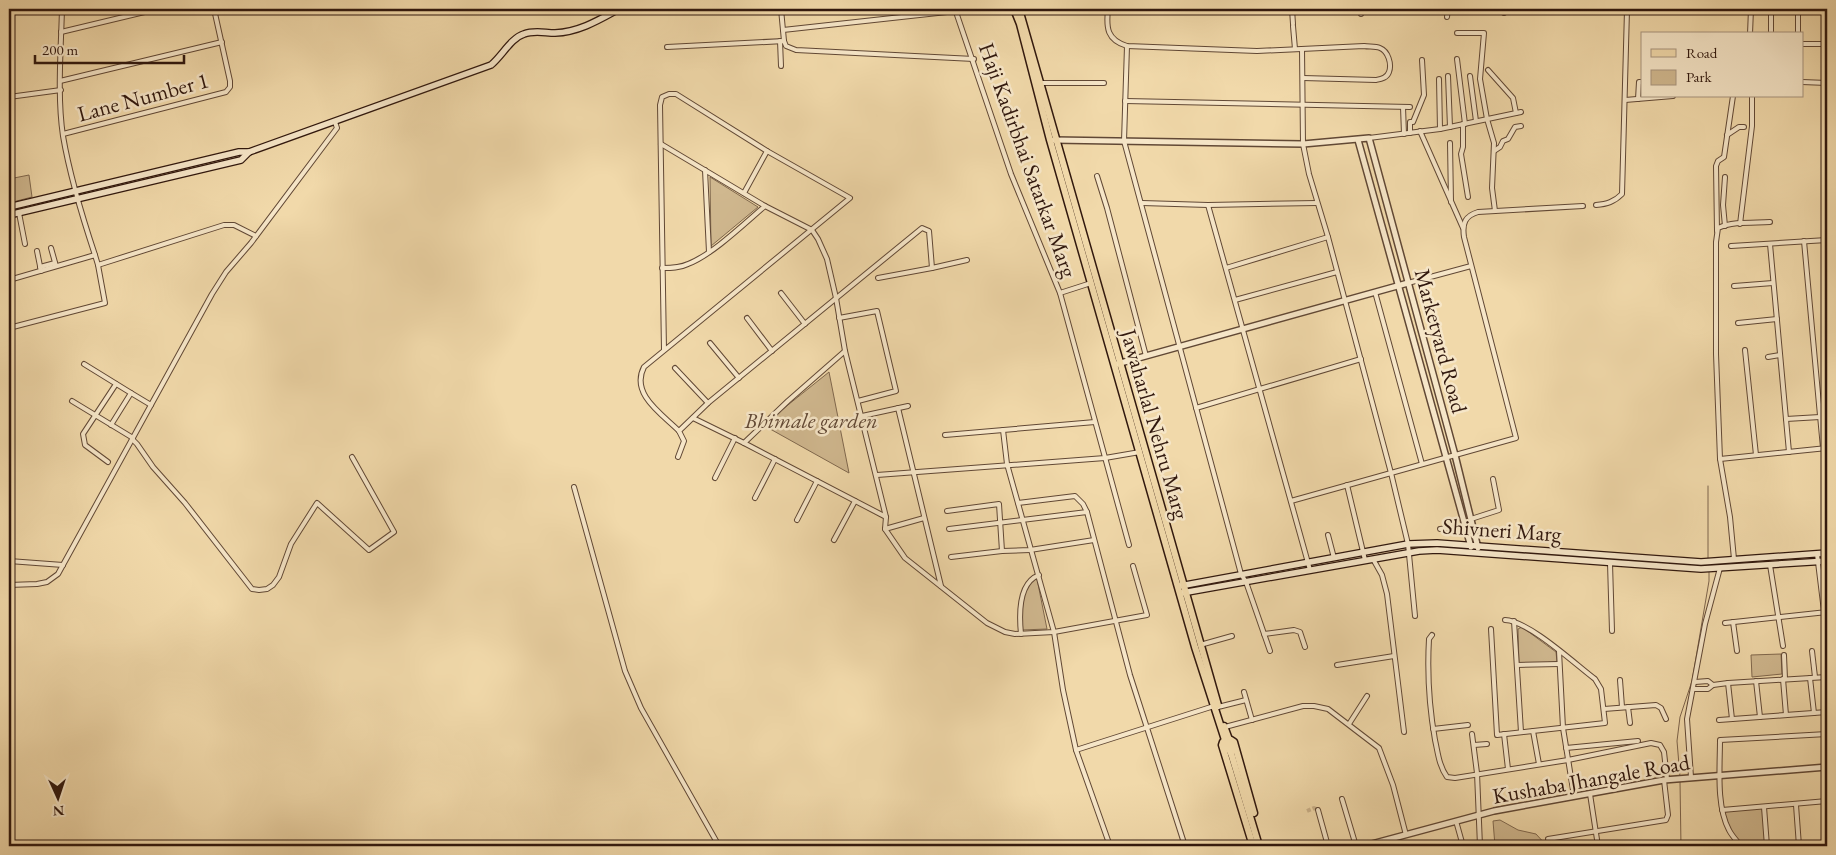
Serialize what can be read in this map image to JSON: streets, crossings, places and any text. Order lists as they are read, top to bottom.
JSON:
{
  "streets": {
    "main road": ["Jawaharlal Nehru Marg", "Shivneri Marg"],
    "street": [
      "Lane Number 1",
      "Haji Kadirbhai Satarkar Marg",
      "Marketyard Road",
      "Kushaba Jhangale Road"
    ]
  },
  "crossings": [
    ["Haji Kadirbhai Satarkar Marg", "Jawaharlal Nehru Marg"],
    ["Marketyard Road", "Shivneri Marg"],
    ["Jawaharlal Nehru Marg", "Shivneri Marg"]
  ],
  "parks": ["Bhimale garden"],
  "legend": ["Road", "Park"],
  "scale_bar": "200 m",
  "north": "bottom"
}
